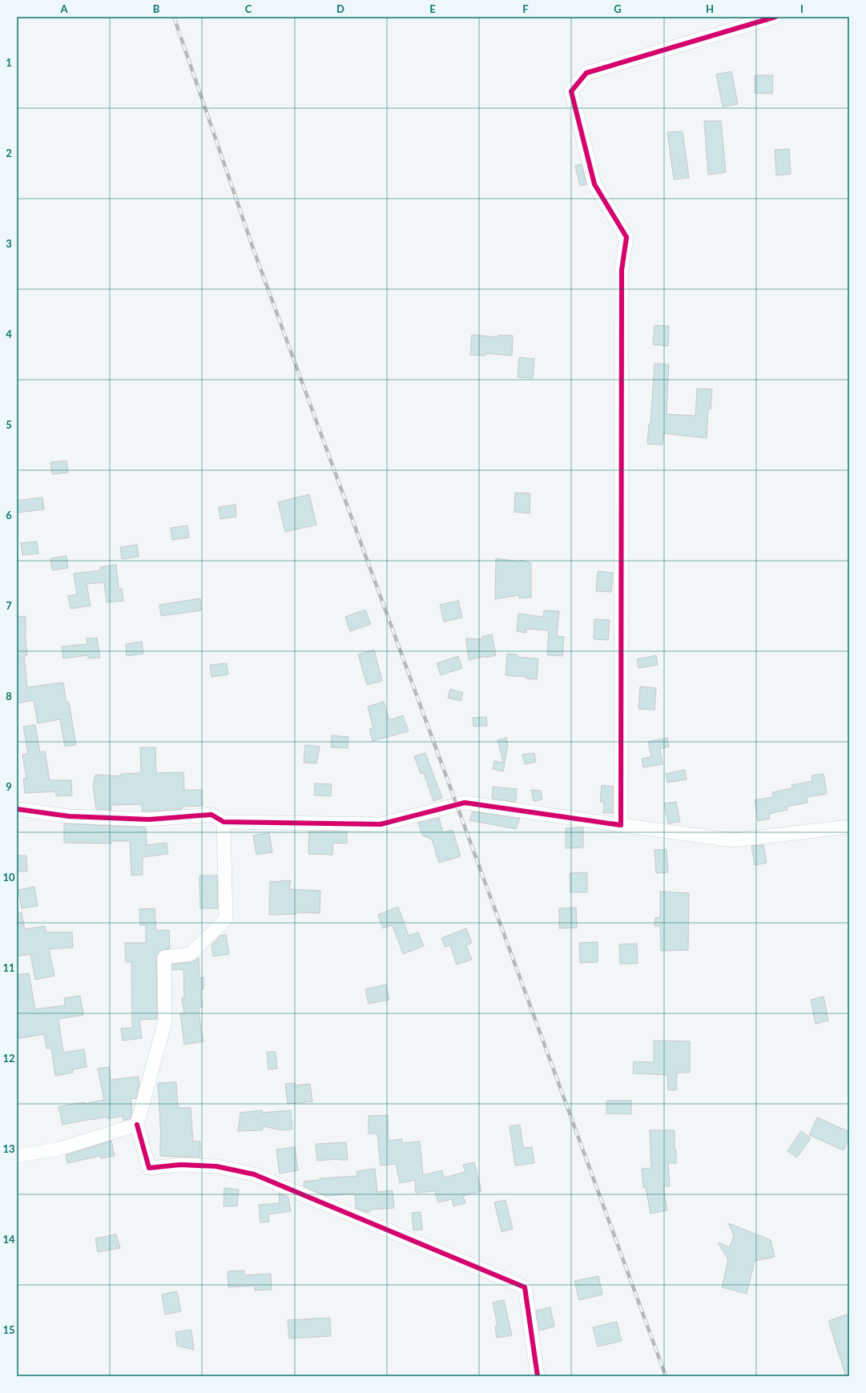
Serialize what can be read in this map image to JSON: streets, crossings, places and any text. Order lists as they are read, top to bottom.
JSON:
{
  "grid": {
    "columns": [
      "A",
      "B",
      "C",
      "D",
      "E",
      "F",
      "G",
      "H",
      "I"
    ],
    "rows": [
      "1",
      "2",
      "3",
      "4",
      "5",
      "6",
      "7",
      "8",
      "9",
      "10",
      "11",
      "12",
      "13",
      "14",
      "15"
    ]
  }
}
